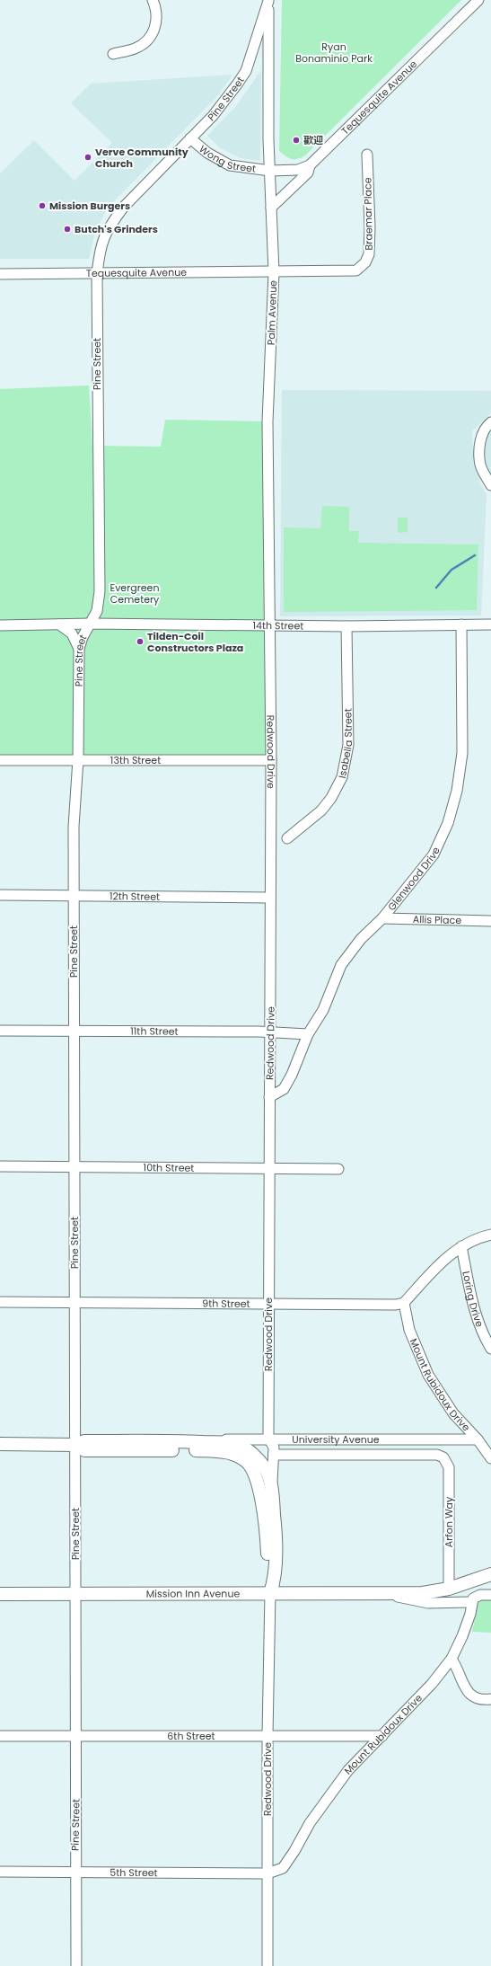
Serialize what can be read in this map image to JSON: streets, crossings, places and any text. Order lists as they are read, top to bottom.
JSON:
{
  "streets": {
    "main road": ["Redwood Drive", "University Avenue", "Mission Inn Avenue"],
    "street": [
      "Tequesquite Avenue",
      "Pine Street",
      "Wong Street",
      "Braemar Place",
      "Palm Avenue",
      "14th Street",
      "Isabella Street",
      "13th Street",
      "Glenwood Drive",
      "12th Street",
      "Allis Place",
      "11th Street",
      "10th Street",
      "Loring Drive",
      "9th Street",
      "Mount Rubidoux Drive",
      "Arfon Way",
      "6th Street",
      "5th Street"
    ]
  },
  "crossings": [
    ["Tequesquite Avenue", "Pine Street"],
    ["Tequesquite Avenue", "Wong Street"],
    ["Tequesquite Avenue", "Braemar Place"],
    ["Tequesquite Avenue", "Palm Avenue"],
    ["Pine Street", "Wong Street"],
    ["Pine Street", "Palm Avenue"],
    ["Pine Street", "14th Street"],
    ["Pine Street", "13th Street"],
    ["Pine Street", "12th Street"],
    ["Pine Street", "11th Street"],
    ["Pine Street", "10th Street"],
    ["Pine Street", "9th Street"],
    ["Pine Street", "University Avenue"],
    ["Pine Street", "Mission Inn Avenue"],
    ["Pine Street", "6th Street"],
    ["Pine Street", "5th Street"],
    ["Wong Street", "Palm Avenue"],
    ["Braemar Place", "Palm Avenue"],
    ["Palm Avenue", "14th Street"],
    ["Palm Avenue", "Redwood Drive"],
    ["14th Street", "Isabella Street"],
    ["14th Street", "Redwood Drive"],
    ["14th Street", "Glenwood Drive"],
    ["Redwood Drive", "13th Street"],
    ["Redwood Drive", "Glenwood Drive"],
    ["Redwood Drive", "12th Street"],
    ["Redwood Drive", "11th Street"],
    ["Redwood Drive", "10th Street"],
    ["Redwood Drive", "9th Street"],
    ["Redwood Drive", "Mount Rubidoux Drive"],
    ["Redwood Drive", "University Avenue"],
    ["Redwood Drive", "Mission Inn Avenue"],
    ["Redwood Drive", "6th Street"],
    ["Redwood Drive", "5th Street"],
    ["Glenwood Drive", "Allis Place"],
    ["Glenwood Drive", "11th Street"],
    ["9th Street", "Mount Rubidoux Drive"],
    ["Mount Rubidoux Drive", "University Avenue"],
    ["Mount Rubidoux Drive", "Mission Inn Avenue"],
    ["Mount Rubidoux Drive", "6th Street"],
    ["Mount Rubidoux Drive", "5th Street"],
    ["University Avenue", "Arfon Way"],
    ["Arfon Way", "Mission Inn Avenue"]
  ],
  "parks": ["Ryan Bonaminio Park", "Evergreen Cemetery"],
  "places": [
    "歡迎",
    "Verve Community Church",
    "Mission Burgers",
    "Butch's Grinders",
    "Tilden-Coil Constructors Plaza"
  ]
}
